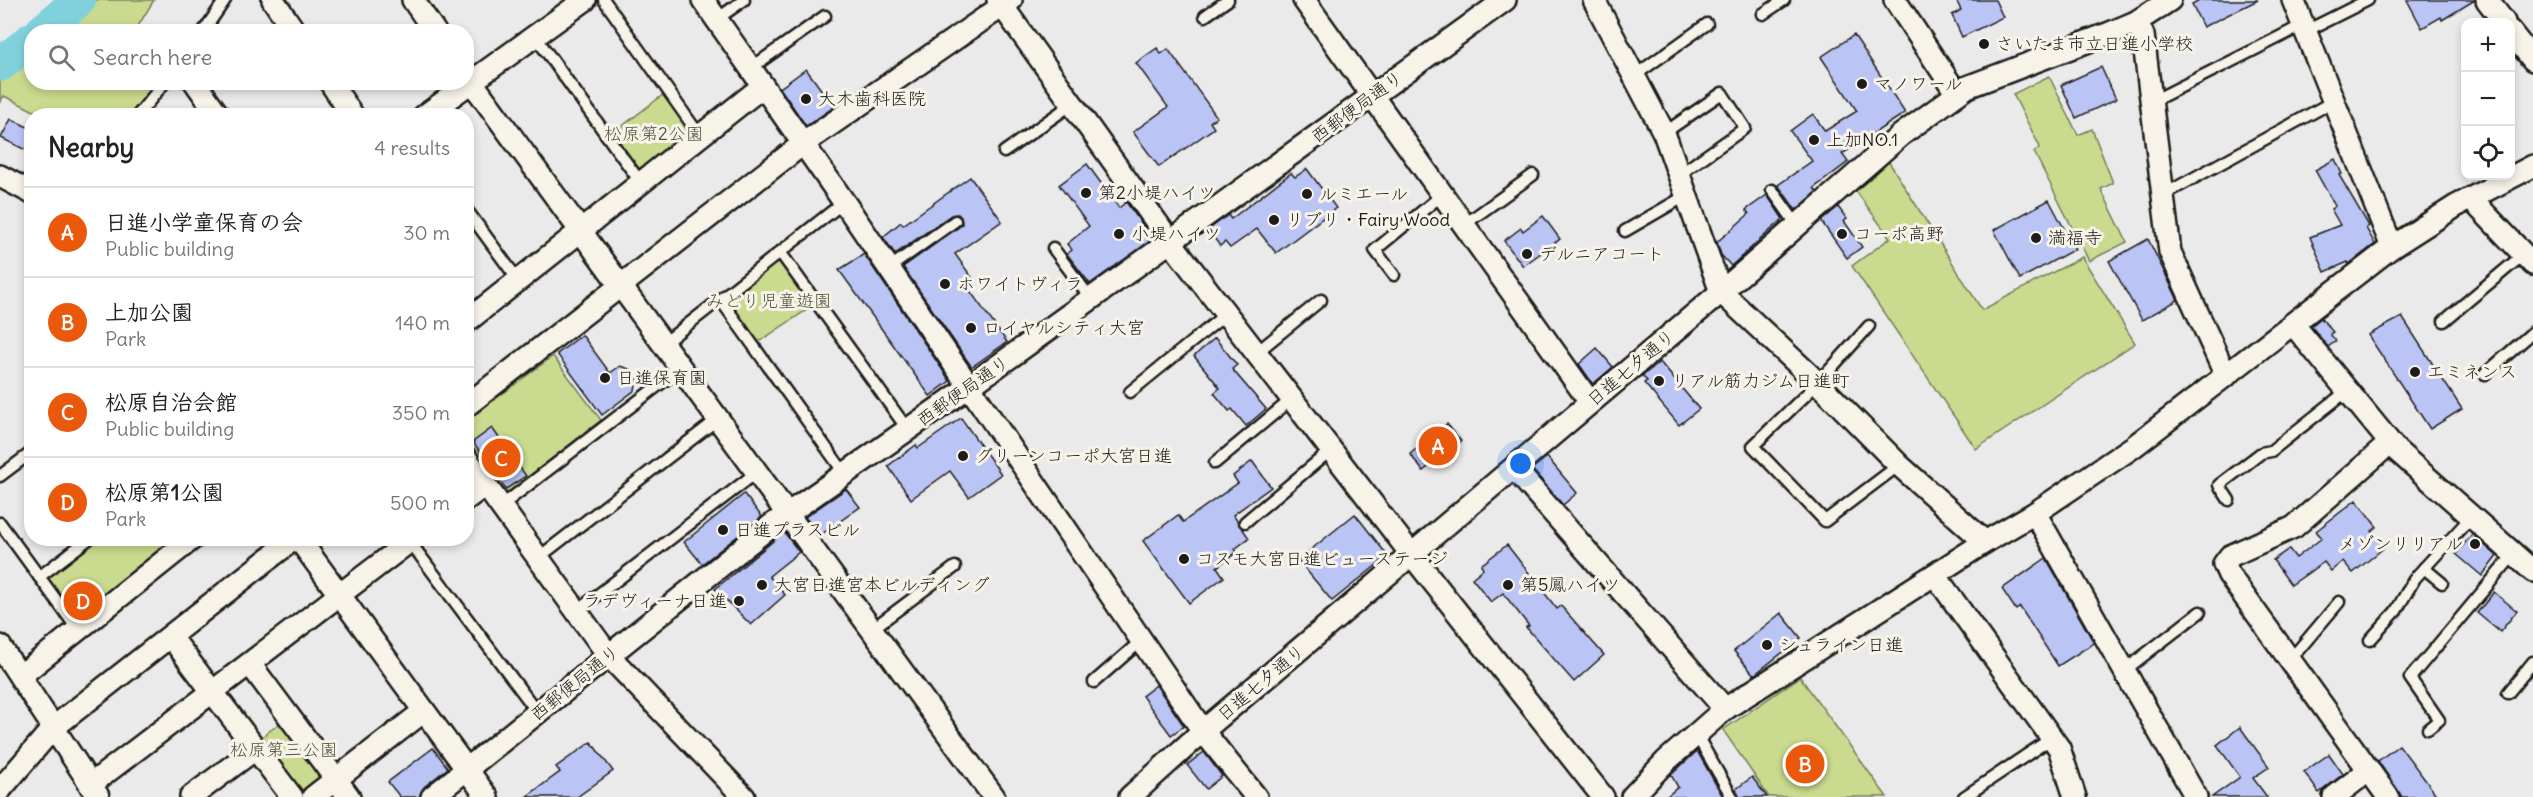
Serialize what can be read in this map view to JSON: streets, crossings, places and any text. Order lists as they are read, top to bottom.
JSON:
{
  "streets": {
    "street": ["西郵便局通り", "日進七夕通り"]
  },
  "parks": ["松原第2公園", "みどり児童遊園", "松原第三公園"],
  "places": [
    "さいたま市立日進小学校",
    "マノワール",
    "大木歯科医院",
    "上加NO.1",
    "第2小堤ハイツ",
    "ルミエール",
    "リブリ・Fairy Wood",
    "小堤ハイツ",
    "コーポ高野",
    "満福寺",
    "デルニアコート",
    "ホワイトヴィラ",
    "ロイヤルシティ大宮",
    "エミネンス",
    "日進保育園",
    "リアル筋力ジム日進町",
    "グリーンコーポ大宮日進",
    "日進プラスビル",
    "メゾンリリアル",
    "コスモ大宮日進ビューステージ",
    "大宮日進宮本ビルディング",
    "第5鳳ハイツ",
    "ラデヴィーナ日進",
    "シュライン日進"
  ],
  "page": {
    "map_buttons": ["+", "−"],
    "search": "Search here",
    "heading": ["Nearby", "4 results"],
    "list": [
      {
        "mark": "A",
        "name": "日進小学童保育の会",
        "note": "Public building",
        "value": "30 m"
      },
      {
        "mark": "B",
        "name": "上加公園",
        "note": "Park",
        "value": "140 m"
      },
      {
        "mark": "C",
        "name": "松原自治会館",
        "note": "Public building",
        "value": "350 m"
      },
      {
        "mark": "D",
        "name": "松原第1公園",
        "note": "Park",
        "value": "500 m"
      }
    ],
    "pins": [
      "A",
      "C",
      "D",
      "B"
    ]
  }
}
